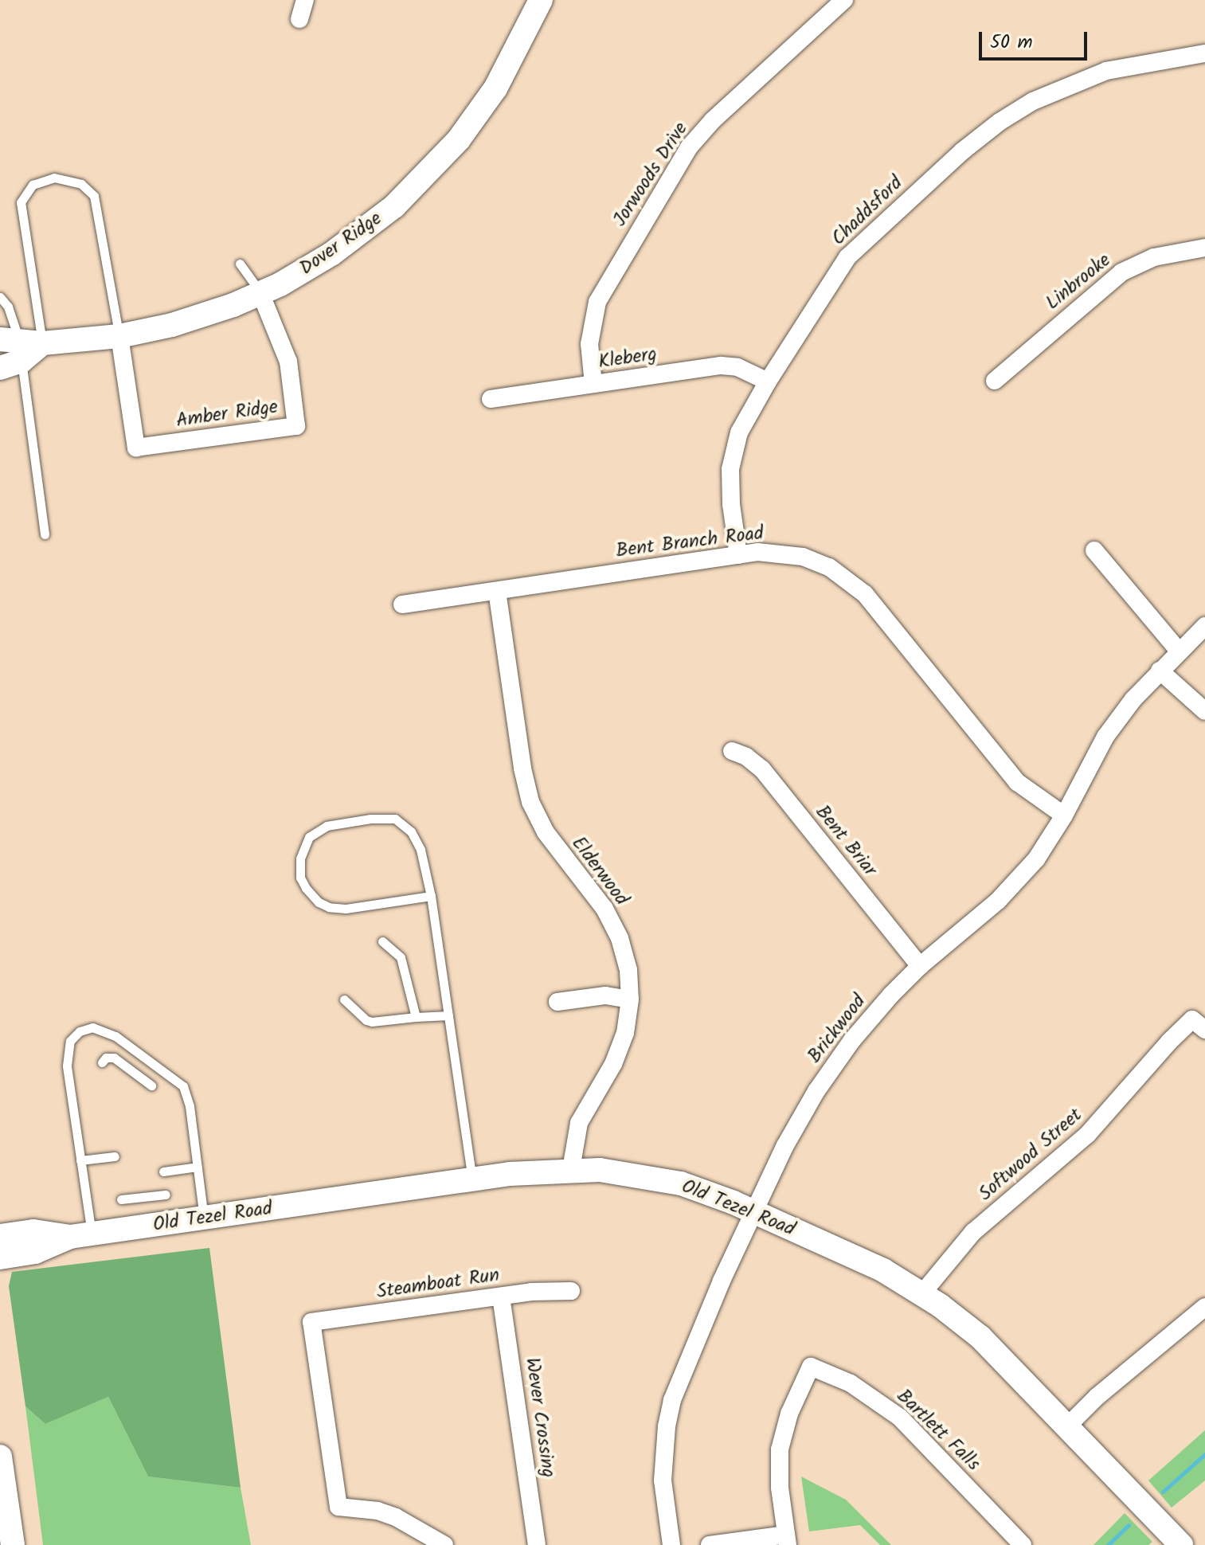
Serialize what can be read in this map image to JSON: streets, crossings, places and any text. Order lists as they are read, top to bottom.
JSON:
{
  "streets": {
    "street": [
      "Jorwoods Drive",
      "Chaddsford",
      "Dover Ridge",
      "Linbrooke",
      "Kleberg",
      "Amber Ridge",
      "Bent Branch Road",
      "Bent Briar",
      "Elderwood",
      "Brickwood",
      "Softwood Street",
      "Old Tezel Road",
      "Steamboat Run",
      "Wever Crossing",
      "Bartlett Falls"
    ]
  },
  "crossings": [
    ["Jorwoods Drive", "Kleberg"],
    ["Chaddsford", "Kleberg"],
    ["Chaddsford", "Bent Branch Road"],
    ["Dover Ridge", "Amber Ridge"],
    ["Bent Branch Road", "Elderwood"],
    ["Bent Branch Road", "Brickwood"],
    ["Bent Briar", "Brickwood"],
    ["Elderwood", "Old Tezel Road"],
    ["Brickwood", "Old Tezel Road"],
    ["Softwood Street", "Old Tezel Road"],
    ["Steamboat Run", "Wever Crossing"]
  ],
  "scale_bar": "50 m"
}
